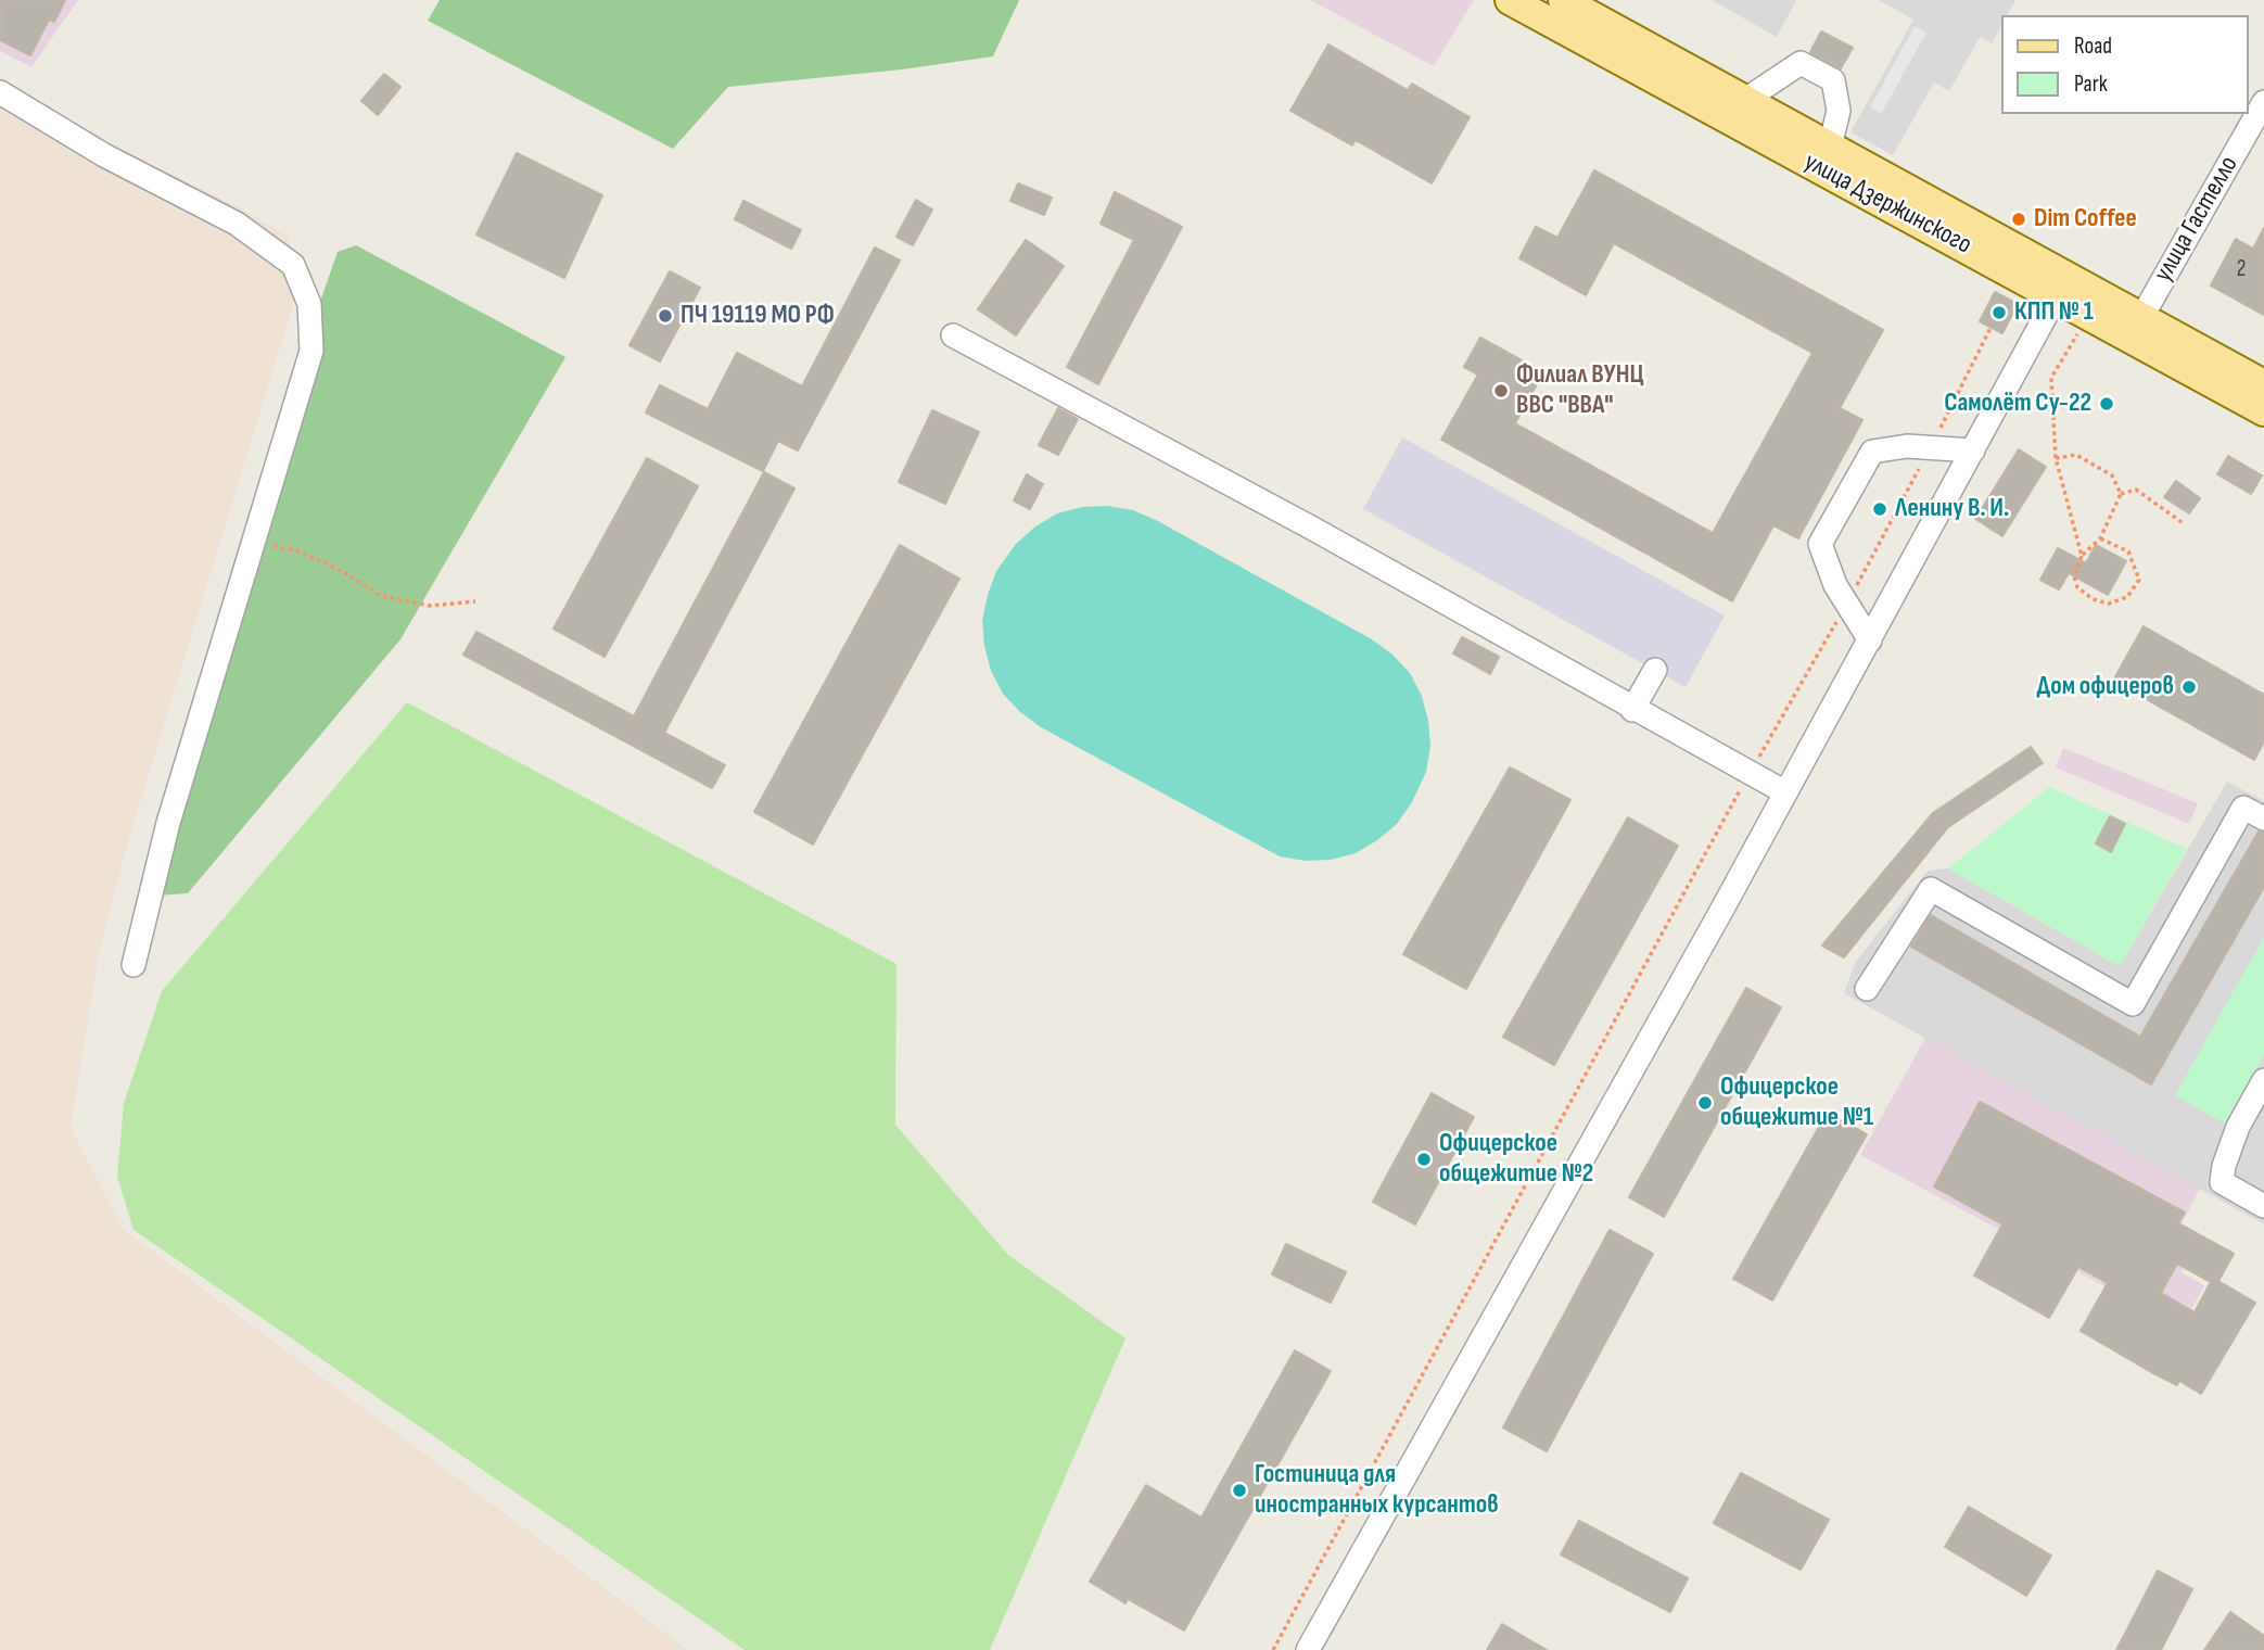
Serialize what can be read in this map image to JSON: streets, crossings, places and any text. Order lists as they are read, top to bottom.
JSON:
{
  "streets": {
    "main road": ["улица Дзержинского"],
    "street": ["улица Гастелло"]
  },
  "crossings": [
    ["улица Дзержинского", "улица Гастелло"]
  ],
  "places": [
    "Dim Coffee",
    "КПП № 1",
    "ПЧ 19119 МО РФ",
    "Филиал ВУНЦ ВВС \"ВВА\"",
    "Самолёт Су-22",
    "Ленину В. И.",
    "Дом офицеров",
    "Офицерское общежитие №1",
    "Офицерское общежитие №2",
    "Гостиница для иностранных курсантов"
  ],
  "house_numbers": ["2"],
  "legend": ["Road", "Park"]
}
